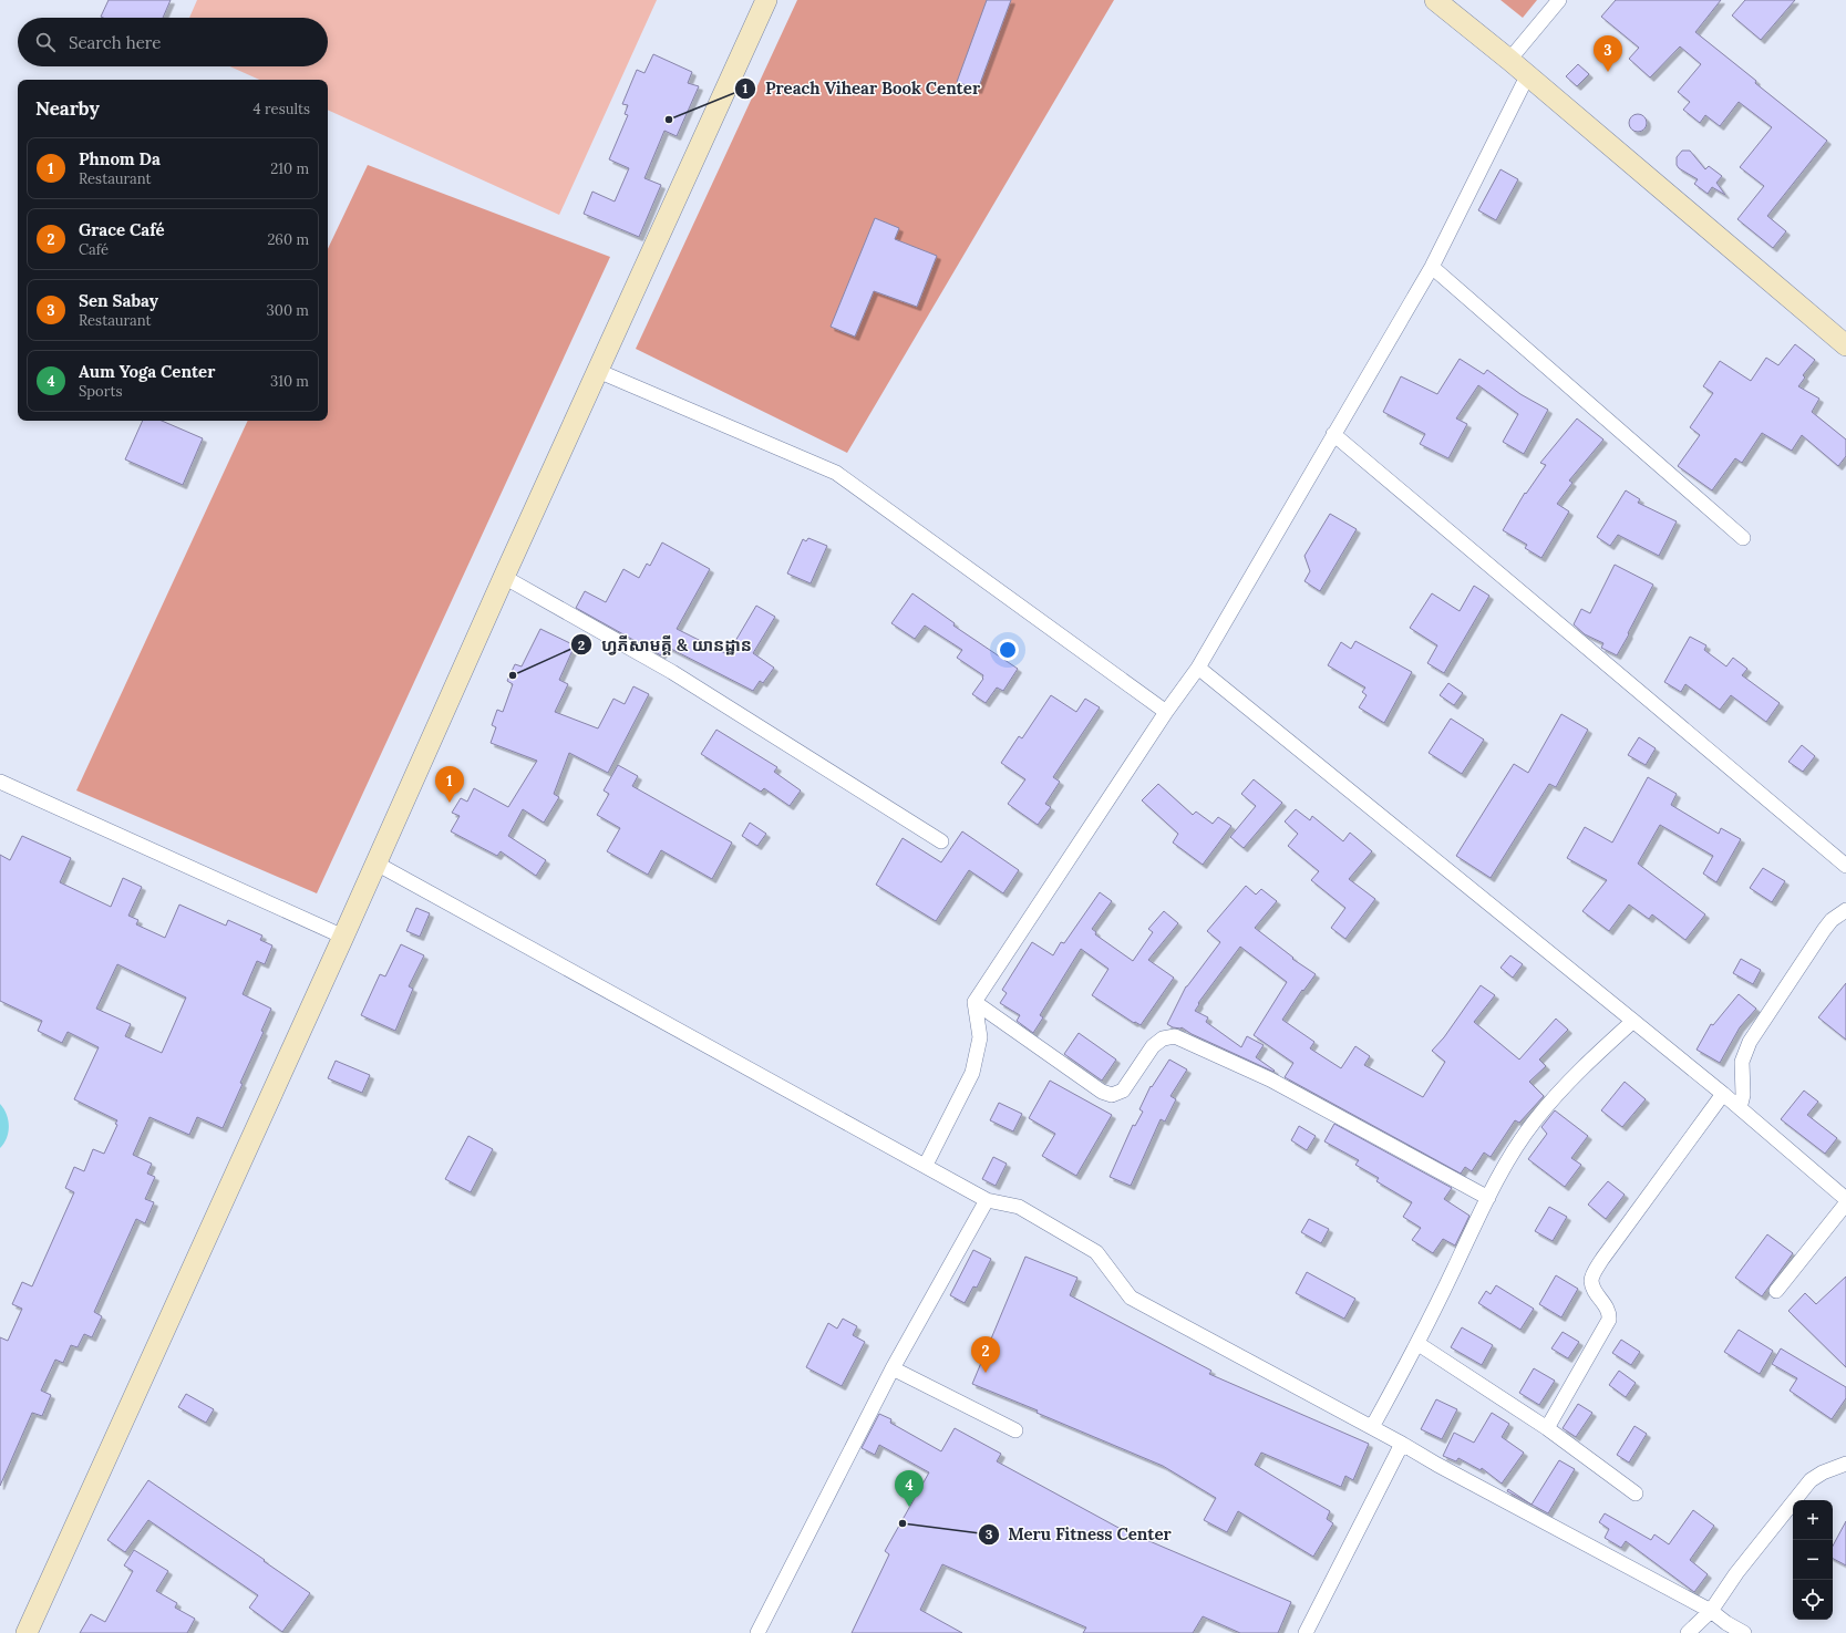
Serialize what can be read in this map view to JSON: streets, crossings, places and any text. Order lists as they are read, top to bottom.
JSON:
{
  "places": ["Preach Vihear Book Center", "ហ្វភីសាមគ្គី & យានដ្ឋាន", "Meru Fitness Center"],
  "page": {
    "search": "Search here",
    "pins": [
      "3",
      "1",
      "2",
      "4"
    ],
    "heading": ["Nearby", "4 results"],
    "list": [
      {
        "mark": "1",
        "name": "Phnom Da",
        "note": "Restaurant",
        "value": "210 m"
      },
      {
        "mark": "2",
        "name": "Grace Café",
        "note": "Café",
        "value": "260 m"
      },
      {
        "mark": "3",
        "name": "Sen Sabay",
        "note": "Restaurant",
        "value": "300 m"
      },
      {
        "mark": "4",
        "name": "Aum Yoga Center",
        "note": "Sports",
        "value": "310 m"
      }
    ],
    "map_buttons": ["+", "−"]
  }
}
